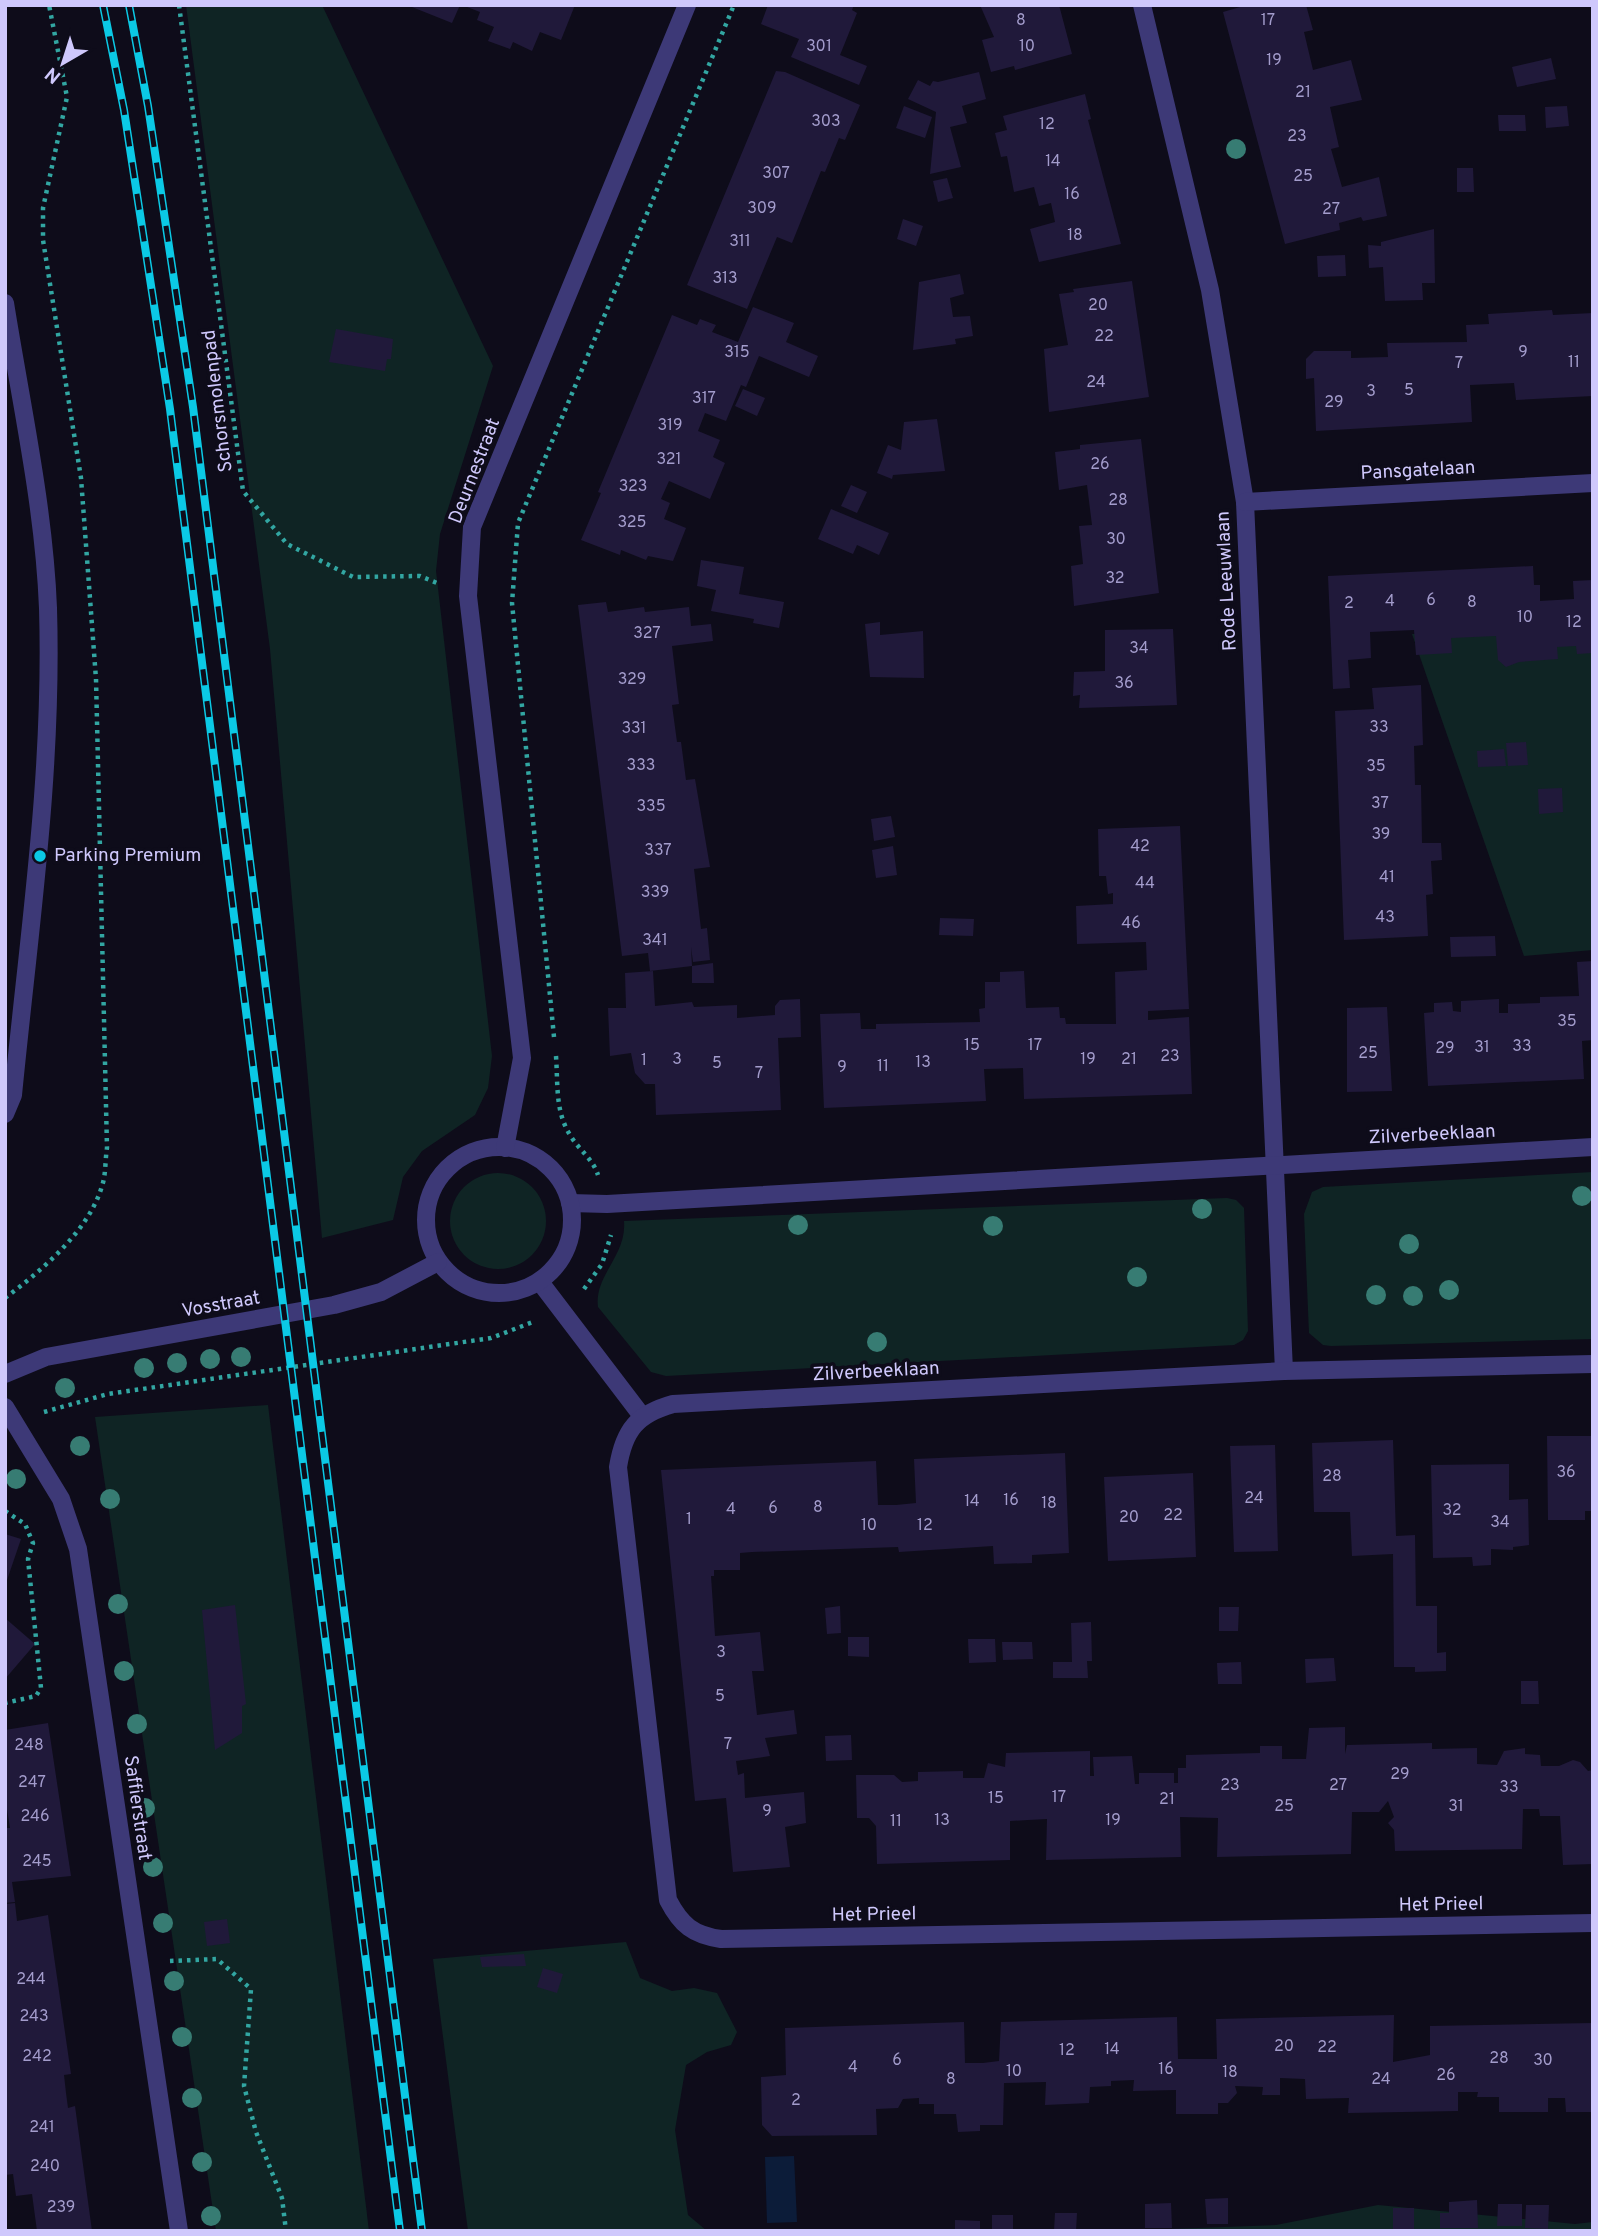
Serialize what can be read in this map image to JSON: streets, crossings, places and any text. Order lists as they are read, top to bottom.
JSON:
{
  "streets": {
    "street": [
      "Deurnestraat",
      "Pansgatelaan",
      "Rode Leeuwlaan",
      "Zilverbeeklaan",
      "Vosstraat",
      "Saffierstraat",
      "Het Prieel"
    ],
    "path": ["Schorsmolenpad"]
  },
  "crossings": [
    ["Schorsmolenpad", "Deurnestraat"],
    ["Deurnestraat", "Zilverbeeklaan"],
    ["Deurnestraat", "Vosstraat"],
    ["Pansgatelaan", "Rode Leeuwlaan"],
    ["Rode Leeuwlaan", "Zilverbeeklaan"],
    ["Zilverbeeklaan", "Vosstraat"],
    ["Zilverbeeklaan", "Het Prieel"]
  ],
  "places": ["Parking Premium"],
  "house_numbers": [
    "8",
    "17",
    "301",
    "10",
    "19",
    "21",
    "303",
    "12",
    "23",
    "14",
    "307",
    "25",
    "16",
    "309",
    "27",
    "18",
    "311",
    "313",
    "20",
    "22",
    "315",
    "9",
    "11",
    "7",
    "24",
    "5",
    "3",
    "317",
    "29",
    "319",
    "321",
    "26",
    "323",
    "28",
    "325",
    "30",
    "32",
    "6",
    "4",
    "8",
    "2",
    "10",
    "12",
    "327",
    "34",
    "329",
    "36",
    "33",
    "331",
    "333",
    "35",
    "37",
    "335",
    "39",
    "42",
    "337",
    "41",
    "44",
    "339",
    "43",
    "46",
    "341",
    "35",
    "15",
    "17",
    "33",
    "31",
    "29",
    "25",
    "23",
    "3",
    "19",
    "21",
    "1",
    "13",
    "5",
    "11",
    "9",
    "7",
    "36",
    "28",
    "24",
    "16",
    "14",
    "18",
    "8",
    "6",
    "4",
    "32",
    "22",
    "20",
    "1",
    "34",
    "10",
    "12",
    "3",
    "5",
    "7",
    "248",
    "29",
    "247",
    "23",
    "27",
    "33",
    "17",
    "15",
    "21",
    "25",
    "31",
    "9",
    "246",
    "13",
    "19",
    "11",
    "245",
    "244",
    "243",
    "20",
    "22",
    "14",
    "12",
    "242",
    "28",
    "6",
    "30",
    "4",
    "16",
    "10",
    "18",
    "26",
    "8",
    "24",
    "2",
    "241",
    "240",
    "239"
  ],
  "north": "bottom left"
}
